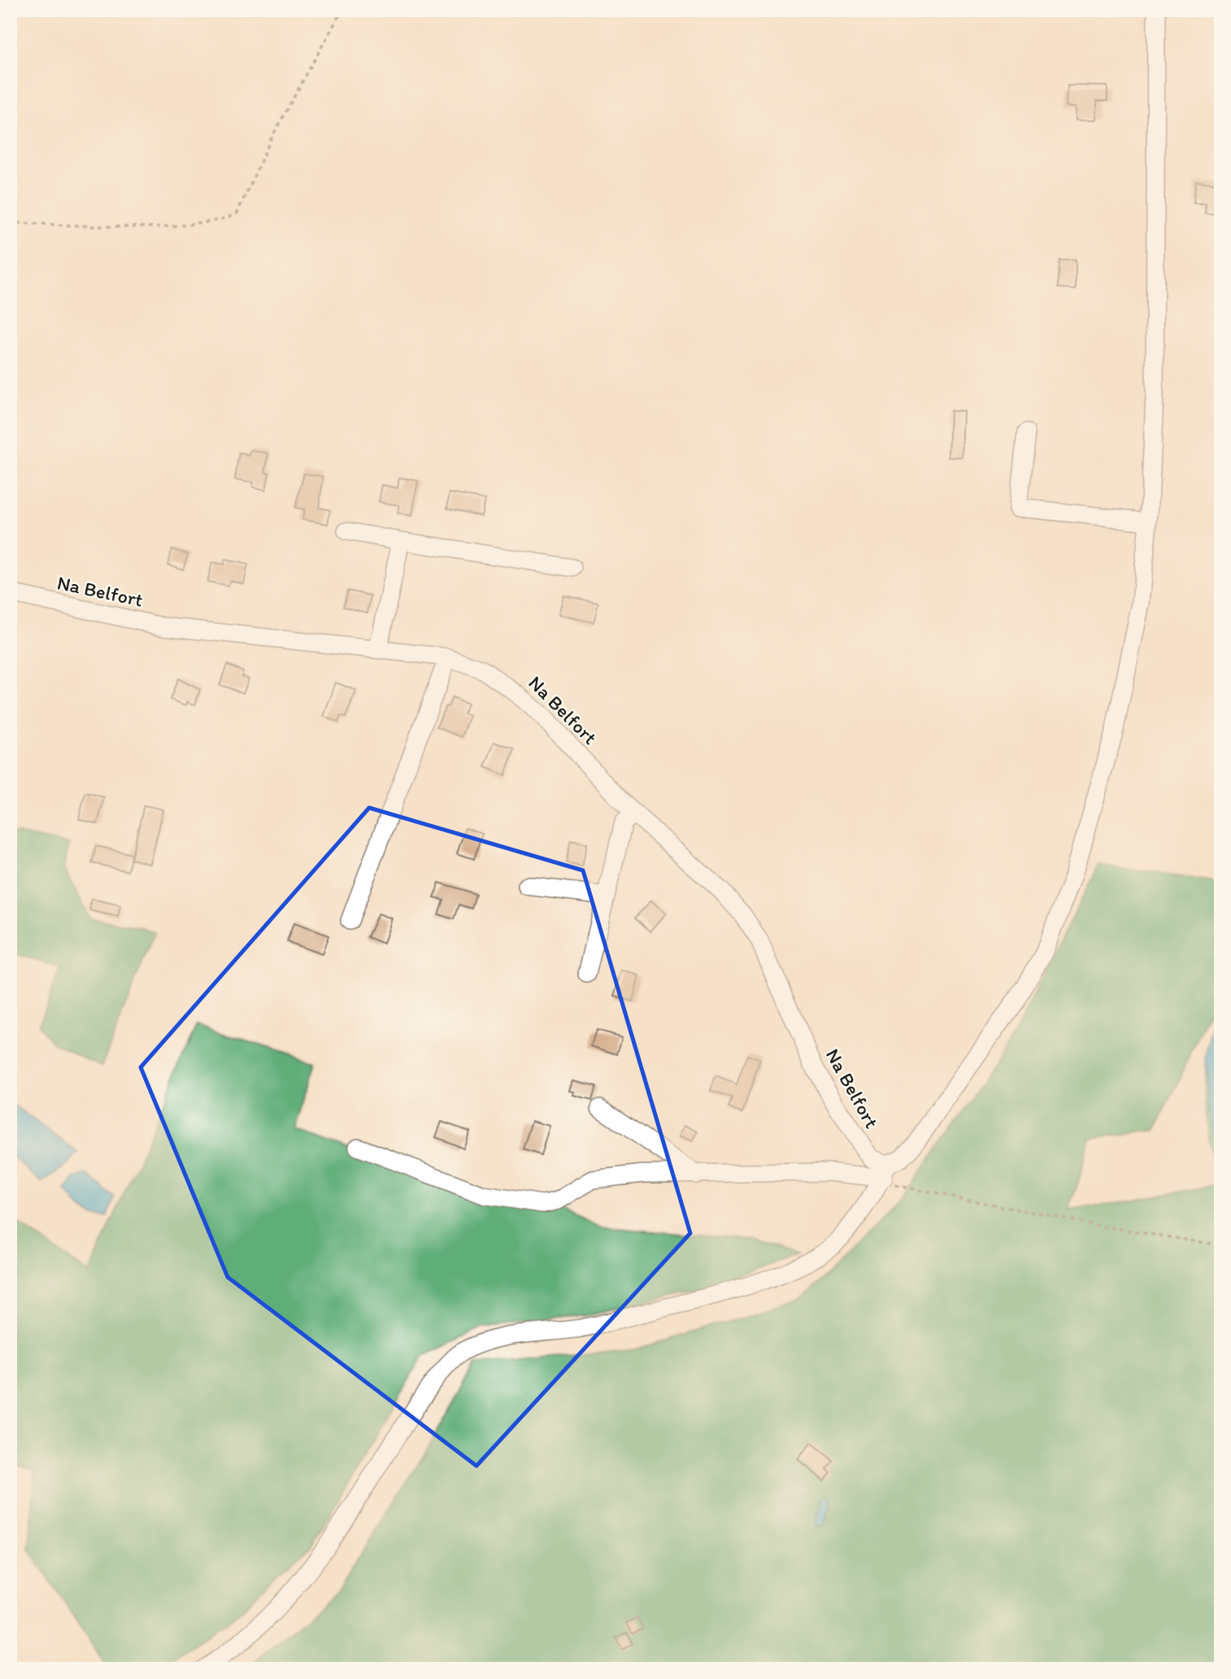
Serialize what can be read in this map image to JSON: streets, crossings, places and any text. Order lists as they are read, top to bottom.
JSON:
{
  "streets": {
    "street": ["Na Belfort"]
  }
}
